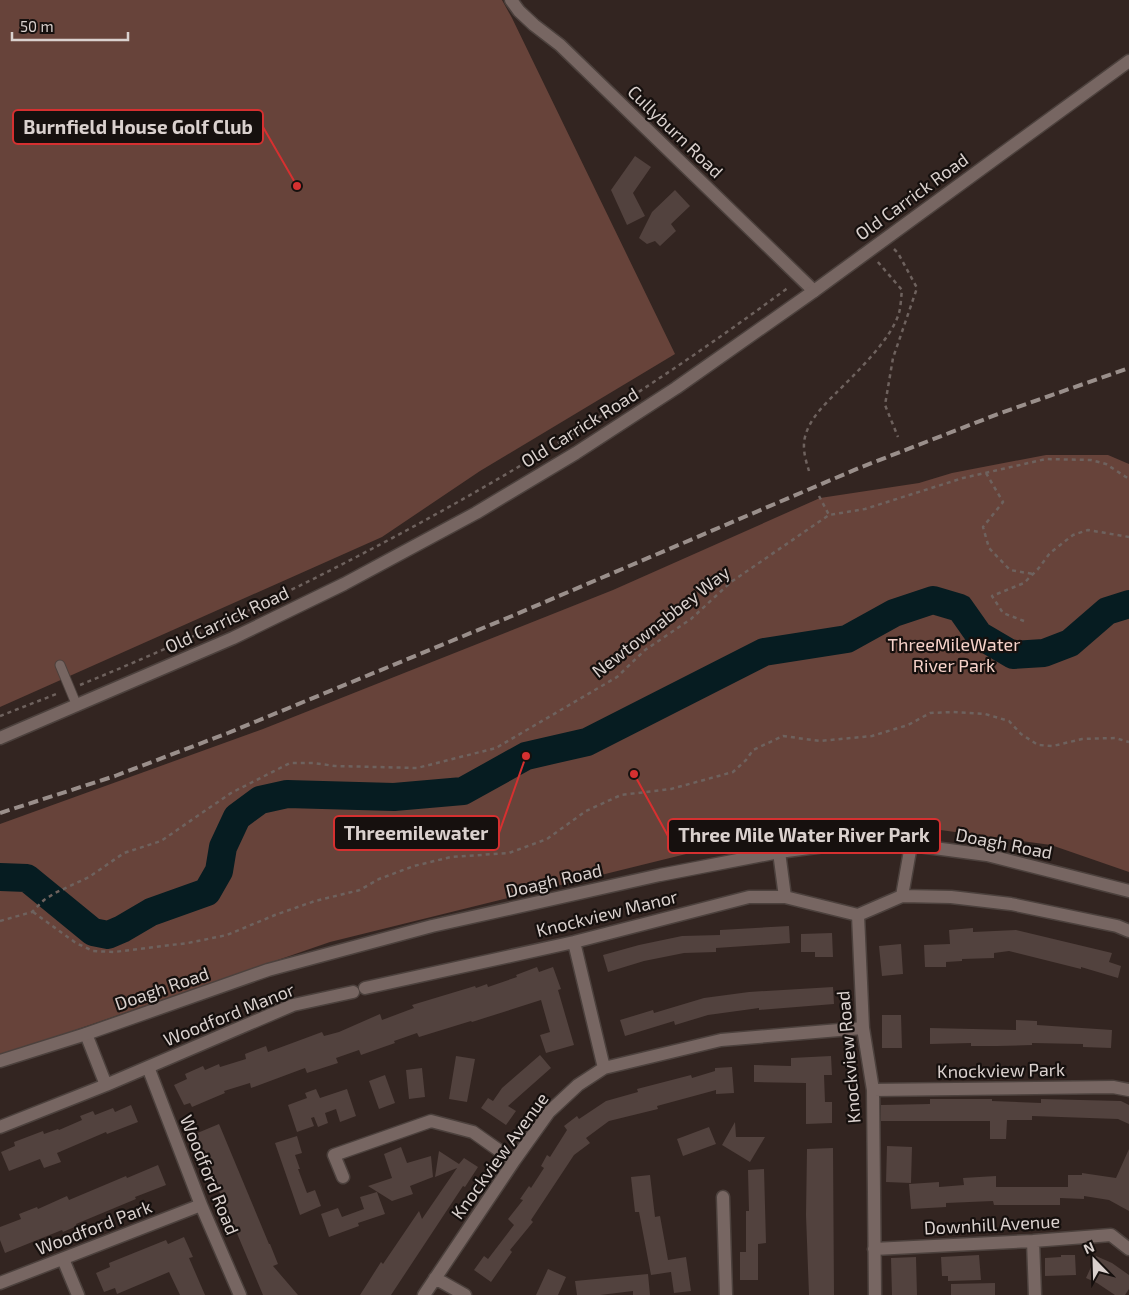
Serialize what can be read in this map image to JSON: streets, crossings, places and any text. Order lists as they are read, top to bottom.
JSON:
{
  "streets": {
    "street": [
      "Cullyburn Road",
      "Old Carrick Road",
      "Doagh Road",
      "Knockview Manor",
      "Woodford Manor",
      "Knockview Road",
      "Knockview Park",
      "Knockview Avenue",
      "Woodford Road",
      "Downhill Avenue",
      "Woodford Park"
    ],
    "path": ["Newtownabbey Way"]
  },
  "crossings": [
    ["Cullyburn Road", "Old Carrick Road"],
    ["Knockview Manor", "Woodford Manor"],
    ["Knockview Manor", "Knockview Road"],
    ["Woodford Manor", "Woodford Road"],
    ["Knockview Road", "Knockview Park"],
    ["Knockview Road", "Knockview Avenue"],
    ["Knockview Road", "Downhill Avenue"],
    ["Woodford Road", "Woodford Park"]
  ],
  "parks": ["ThreeMileWater River Park"],
  "places": ["Burnfield House Golf Club", "Threemilewater", "Three Mile Water River Park"],
  "scale_bar": "50 m",
  "north": "top left"
}
